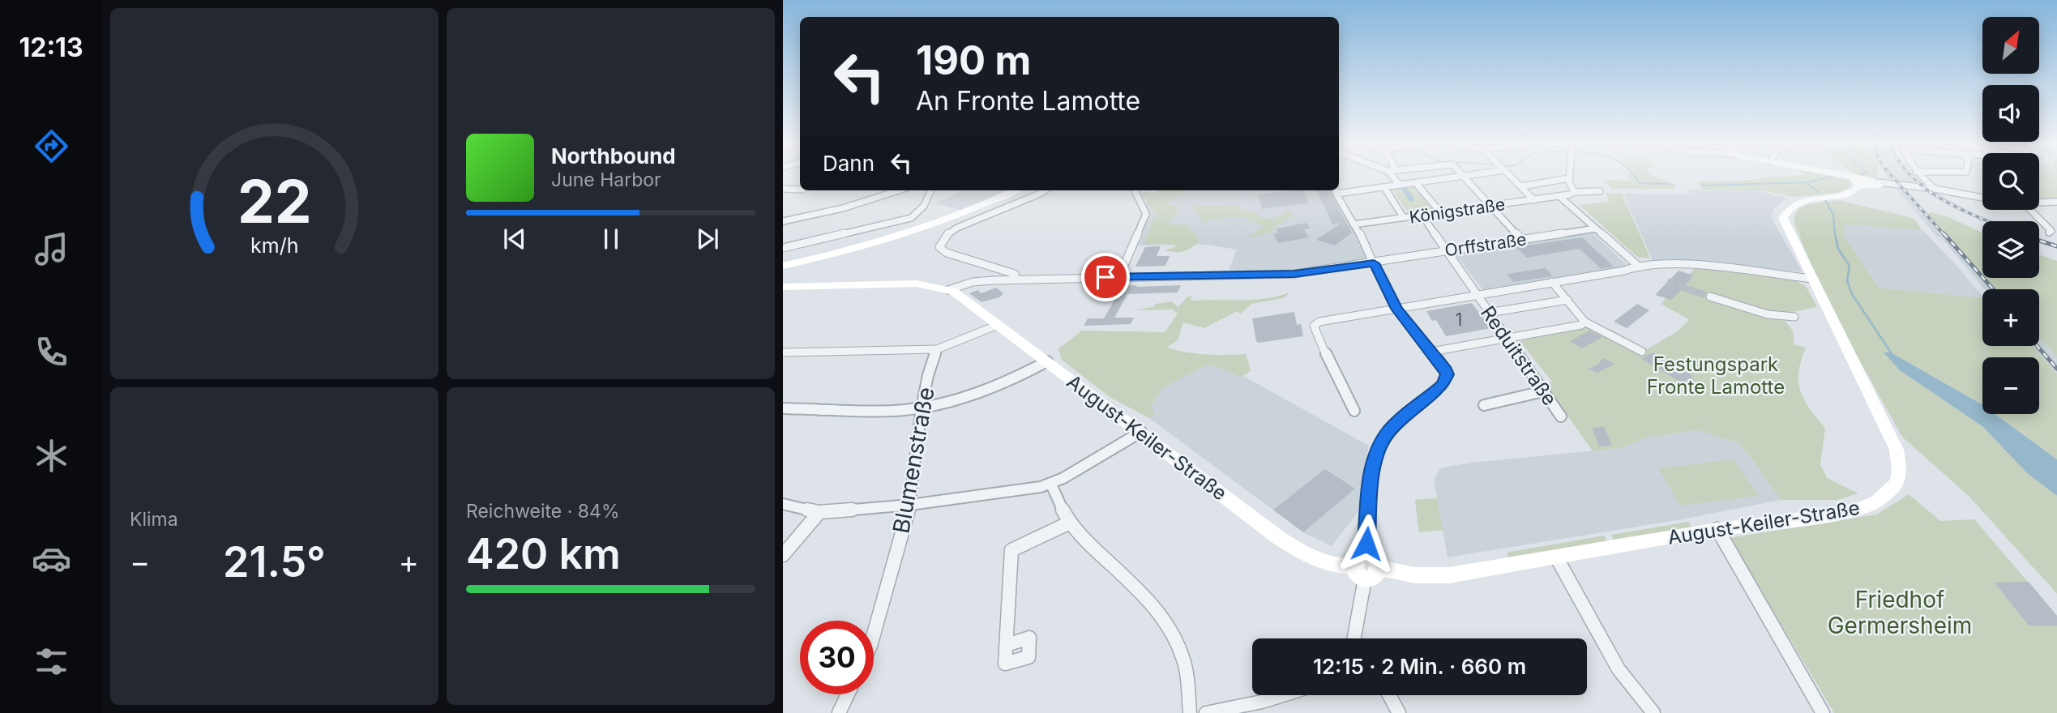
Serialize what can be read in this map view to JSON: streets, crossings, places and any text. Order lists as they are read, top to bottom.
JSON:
{
  "streets": {
    "street": [
      "Königstraße",
      "Orffstraße",
      "Reduitstraße",
      "August-Keiler-Straße",
      "Blumenstraße"
    ]
  },
  "crossings": [
    ["Königstraße", "Reduitstraße"],
    ["Orffstraße", "Reduitstraße"],
    ["Orffstraße", "August-Keiler-Straße"]
  ],
  "parks": ["Festungspark Fronte Lamotte", "Friedhof Germersheim"],
  "house_numbers": ["1"],
  "north": "top right",
  "page": {
    "tabs": "12:13",
    "map_buttons": ["+", "−"],
    "turn": ["190 m", "An Fronte Lamotte"],
    "song": ["Northbound", "June Harbor"],
    "then": "Dann",
    "tile": [
      "Klima",
      ["Reichweite · 84%", "420 km"]
    ],
    "heat": ["−", "21.5°", "+"],
    "limit": "30",
    "trip": "12:15 · 2 Min. · 660 m",
    "gauge": ["22", "km/h"]
  }
}
